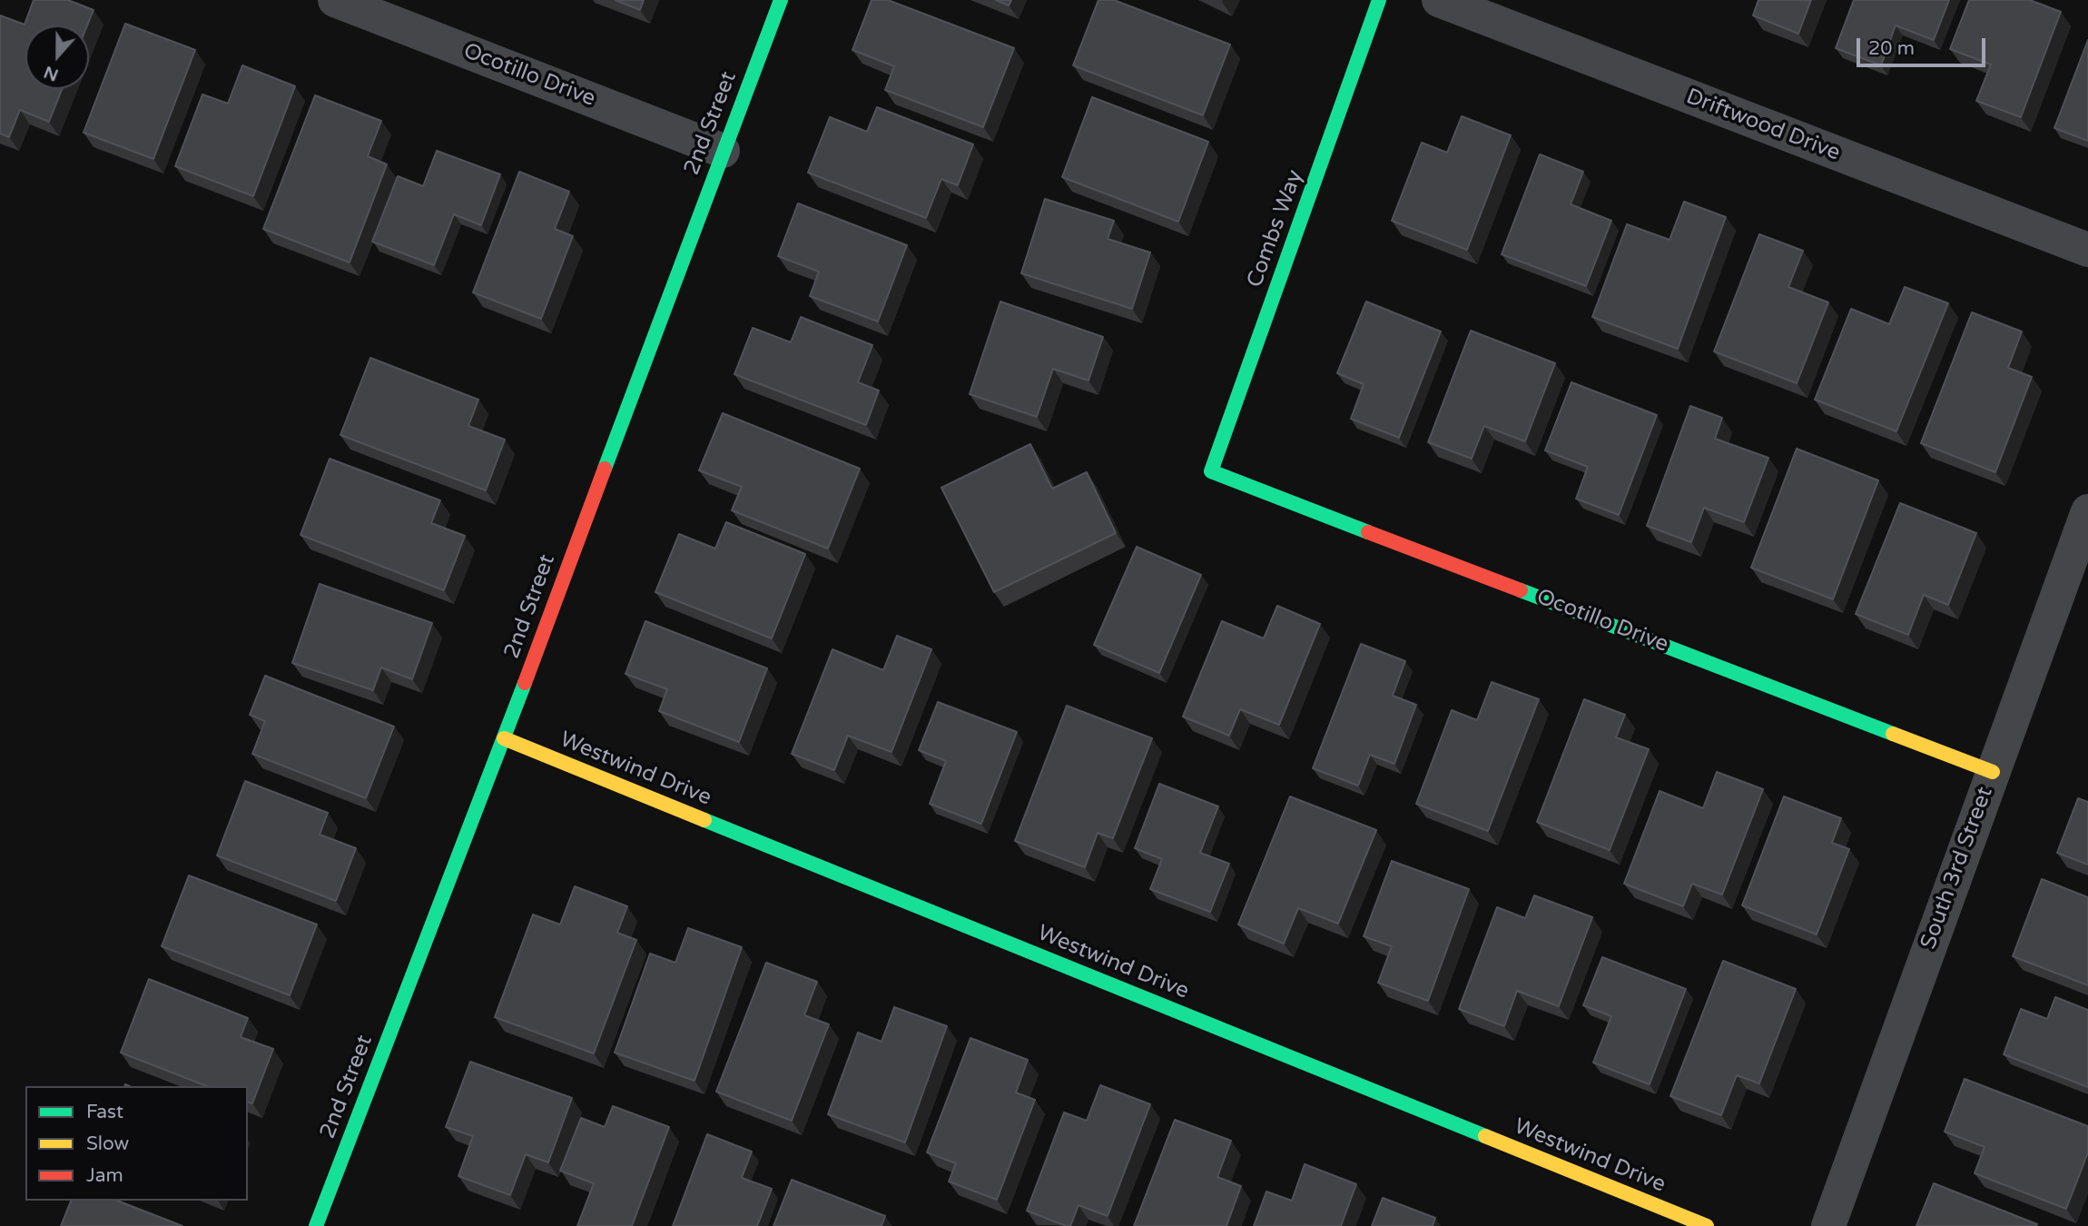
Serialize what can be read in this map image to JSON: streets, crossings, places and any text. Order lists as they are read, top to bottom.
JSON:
{
  "streets": {
    "street": [
      "Ocotillo Drive",
      "2nd Street",
      "Driftwood Drive",
      "Combs Way",
      "Westwind Drive",
      "South 3rd Street"
    ]
  },
  "crossings": [
    ["Ocotillo Drive", "2nd Street"],
    ["Ocotillo Drive", "Combs Way"],
    ["Ocotillo Drive", "South 3rd Street"],
    ["2nd Street", "Westwind Drive"]
  ],
  "legend": ["Fast", "Slow", "Jam"],
  "scale_bar": "20 m",
  "north": "bottom"
}
